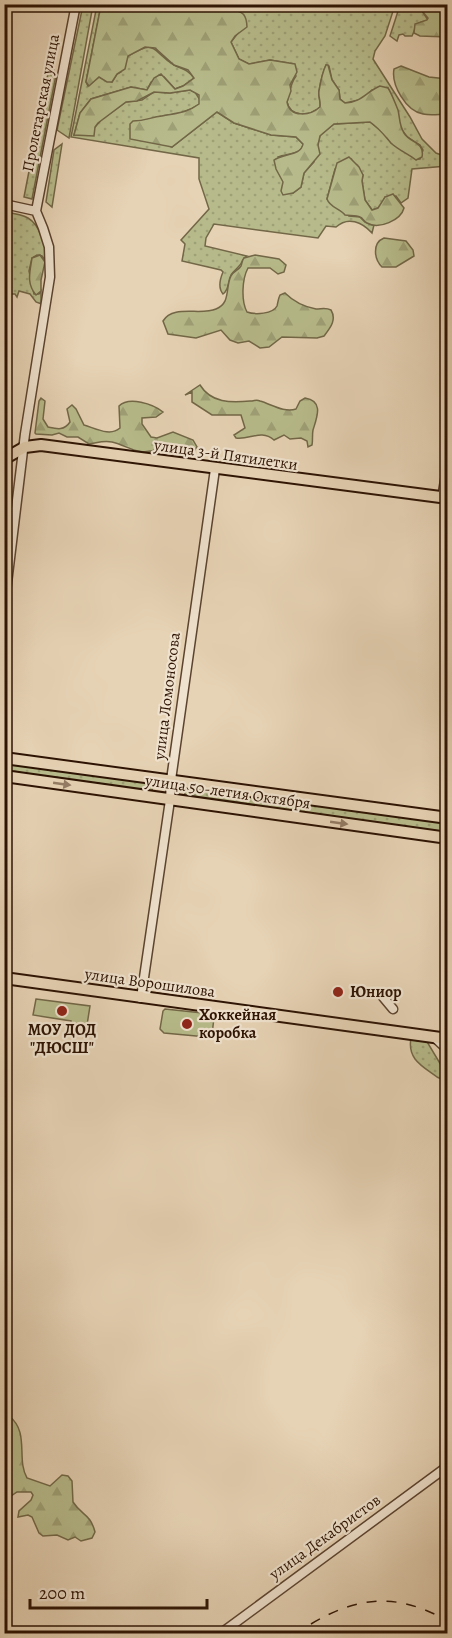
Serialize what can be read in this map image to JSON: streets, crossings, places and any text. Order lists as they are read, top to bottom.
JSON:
{
  "streets": {
    "main road": ["улица 3-й Пятилетки", "улица 50-летия Октября", "улица Ворошилова"],
    "street": ["Пролетарская улица", "улица Ломоносова", "улица Декабристов"]
  },
  "crossings": [
    ["улица 3-й Пятилетки", "улица Ломоносова"],
    ["улица Ломоносова", "улица 50-летия Октября"],
    ["улица Ломоносова", "улица Ворошилова"]
  ],
  "places": ["Юниор", "МОУ ДОД \"ДЮСШ\"", "Хоккейная коробка"],
  "scale_bar": "200 m"
}
